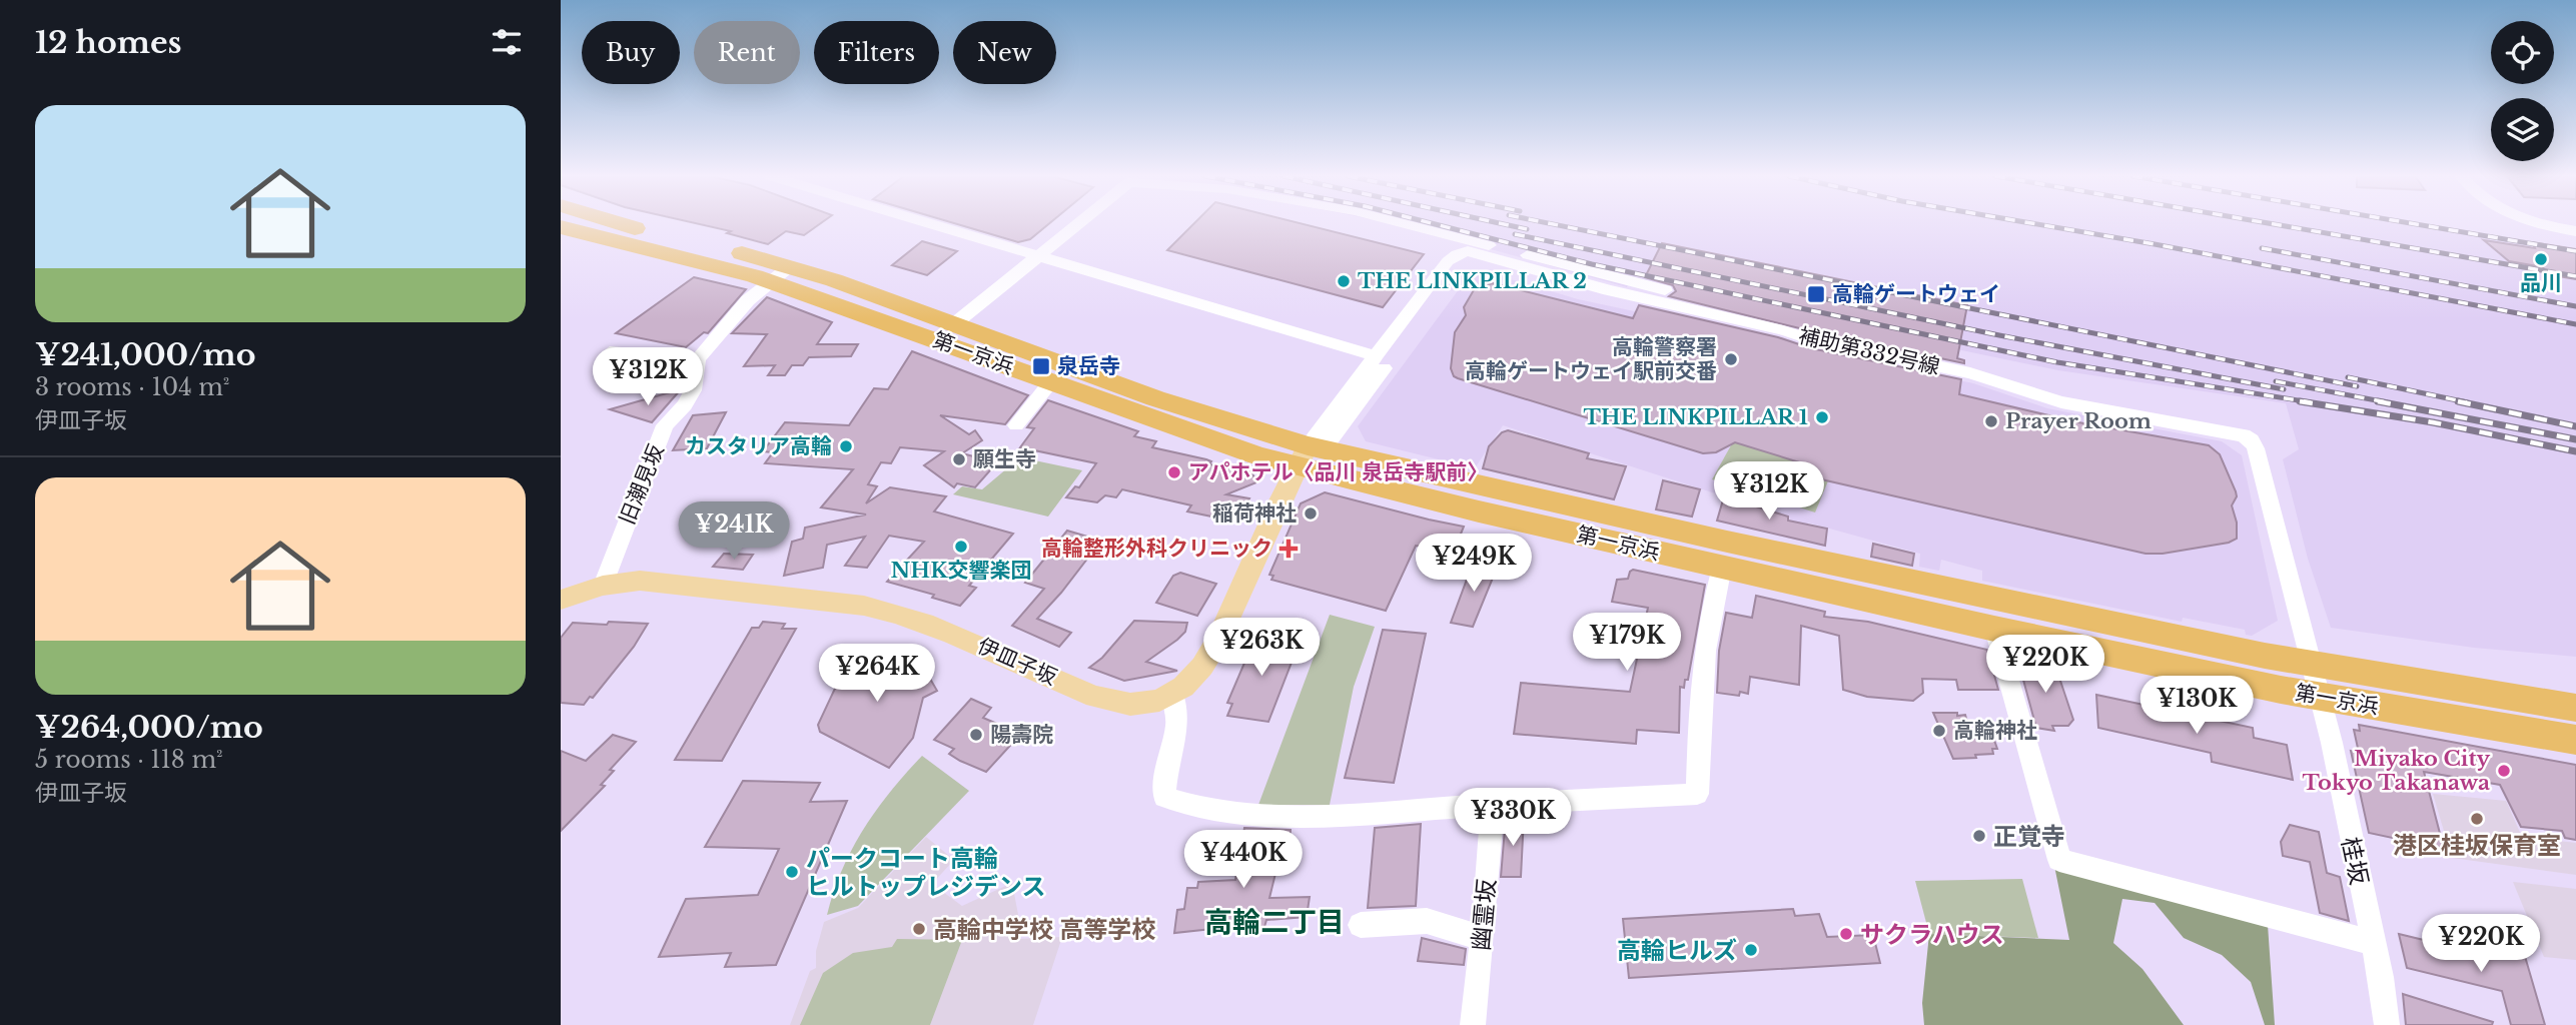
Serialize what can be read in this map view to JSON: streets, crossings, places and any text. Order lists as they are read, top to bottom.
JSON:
{
  "streets": {
    "highway": ["第一京浜"],
    "main road": ["伊皿子坂"],
    "street": [
      "補助第332号線",
      "旧潮見坂",
      "桂坂",
      "幽霊坂"
    ]
  },
  "crossings": [
    ["補助第332号線", "第一京浜"],
    ["補助第332号線", "伊皿子坂"],
    ["補助第332号線", "桂坂"],
    ["第一京浜", "伊皿子坂"],
    ["第一京浜", "桂坂"],
    ["旧潮見坂", "伊皿子坂"]
  ],
  "districts": ["高輪二丁目"],
  "places": {
    "other": [
      "品川",
      "THE LINKPILLAR 2",
      "高輪警察署 高輪ゲートウェイ駅前交番",
      "THE LINKPILLAR 1",
      "Prayer Room",
      "カスタリア高輪",
      "願生寺",
      "アパホテル〈品川 泉岳寺駅前〉",
      "稲荷神社",
      "NHK交響楽団",
      "高輪神社",
      "陽壽院",
      "Miyako City Tokyo Takanawa",
      "港区桂坂保育室",
      "正覚寺",
      "パークコート高輪 ヒルトップレジデンス",
      "高輪中学校 高等学校",
      "サクラハウス",
      "高輪ヒルズ"
    ],
    "transit": ["高輪ゲートウェイ", "泉岳寺"],
    "health": ["高輪整形外科クリニック"]
  },
  "page": {
    "heading": "12 homes",
    "chip": [
      "Buy",
      "Rent",
      "Filters",
      "New"
    ],
    "list": [
      {
        "name": "¥241,000/mo",
        "note": "3 rooms · 104 m² · 伊皿子坂"
      },
      {
        "name": "¥264,000/mo",
        "note": "5 rooms · 118 m² · 伊皿子坂"
      }
    ],
    "price": [
      "¥312K",
      "¥312K",
      "¥241K",
      "¥249K",
      "¥179K",
      "¥263K",
      "¥220K",
      "¥264K",
      "¥130K",
      "¥330K",
      "¥440K",
      "¥220K"
    ]
  }
}
